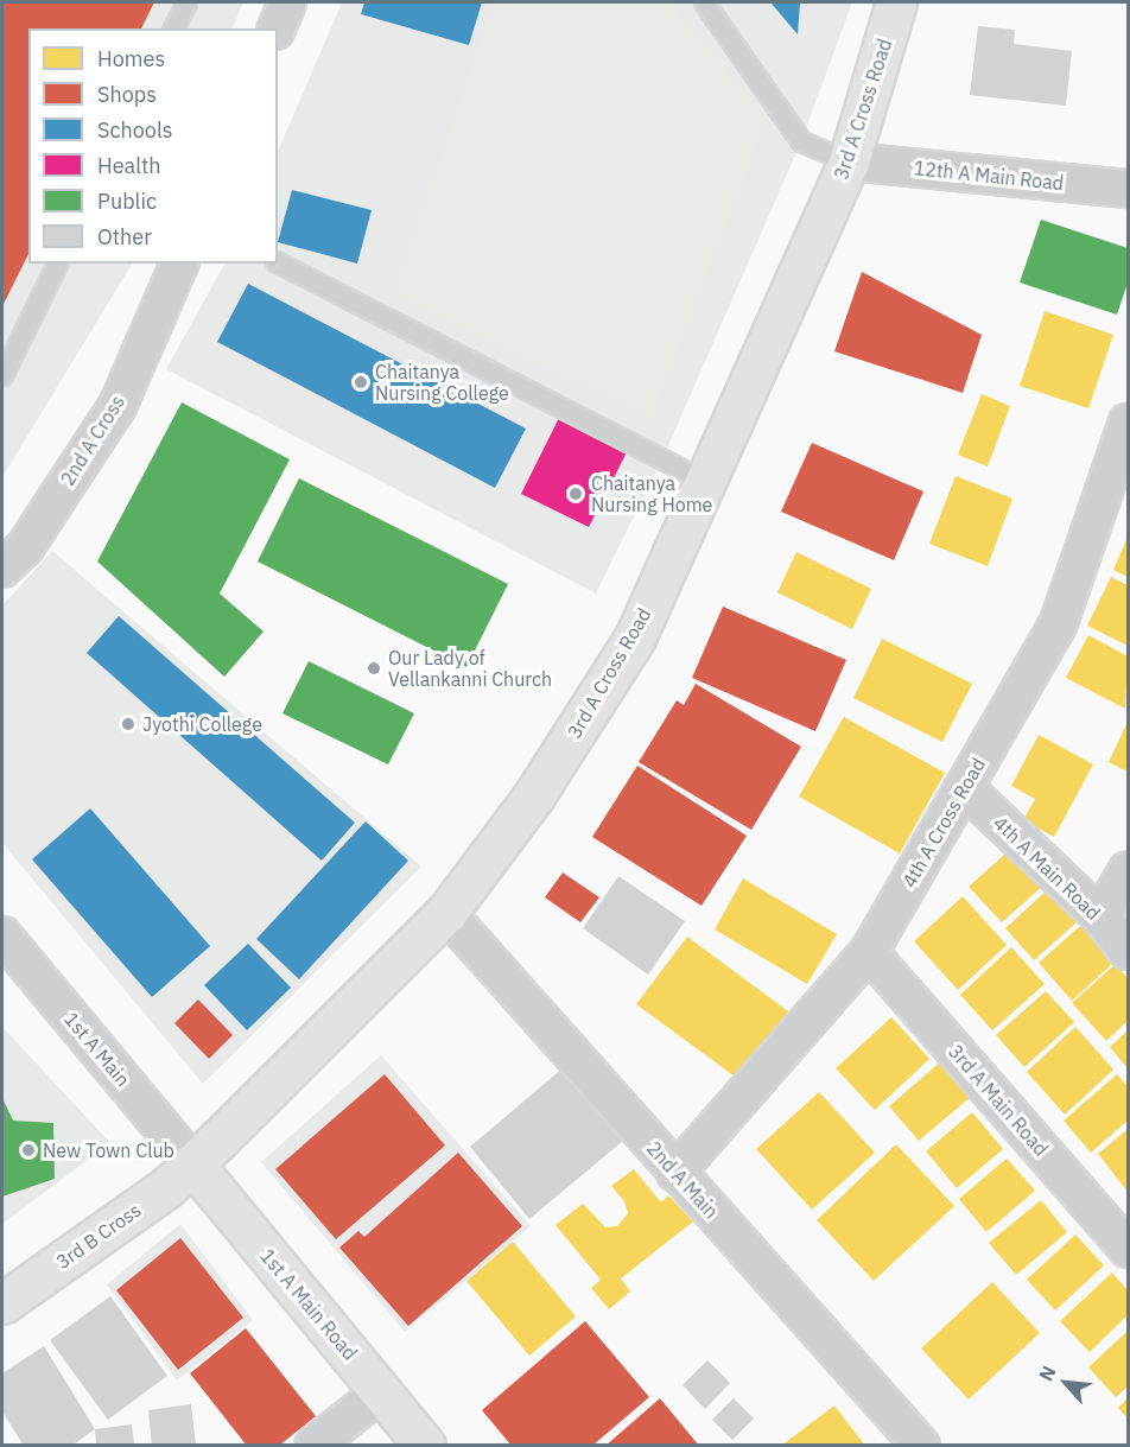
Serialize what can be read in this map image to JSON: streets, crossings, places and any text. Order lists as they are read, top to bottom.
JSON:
{
  "streets": {
    "street": [
      "3rd A Cross Road",
      "12th A Main Road",
      "2nd A Cross",
      "4th A Cross Road",
      "4th A Main Road",
      "1st A Main",
      "3rd A Main Road",
      "2nd A Main",
      "3rd B Cross",
      "1st A Main Road"
    ]
  },
  "crossings": [
    ["3rd A Cross Road", "12th A Main Road"],
    ["3rd A Cross Road", "1st A Main"],
    ["3rd A Cross Road", "2nd A Main"],
    ["3rd A Cross Road", "3rd B Cross"],
    ["3rd A Cross Road", "1st A Main Road"],
    ["4th A Cross Road", "4th A Main Road"],
    ["4th A Cross Road", "3rd A Main Road"],
    ["4th A Cross Road", "2nd A Main"],
    ["1st A Main", "3rd B Cross"],
    ["1st A Main", "1st A Main Road"],
    ["3rd B Cross", "1st A Main Road"]
  ],
  "places": [
    "Chaitanya Nursing College",
    "Chaitanya Nursing Home",
    "Our Lady of Vellankanni Church",
    "Jyothi College",
    "New Town Club"
  ],
  "legend": [
    "Homes",
    "Shops",
    "Schools",
    "Health",
    "Public",
    "Other"
  ],
  "north": "top left"
}
